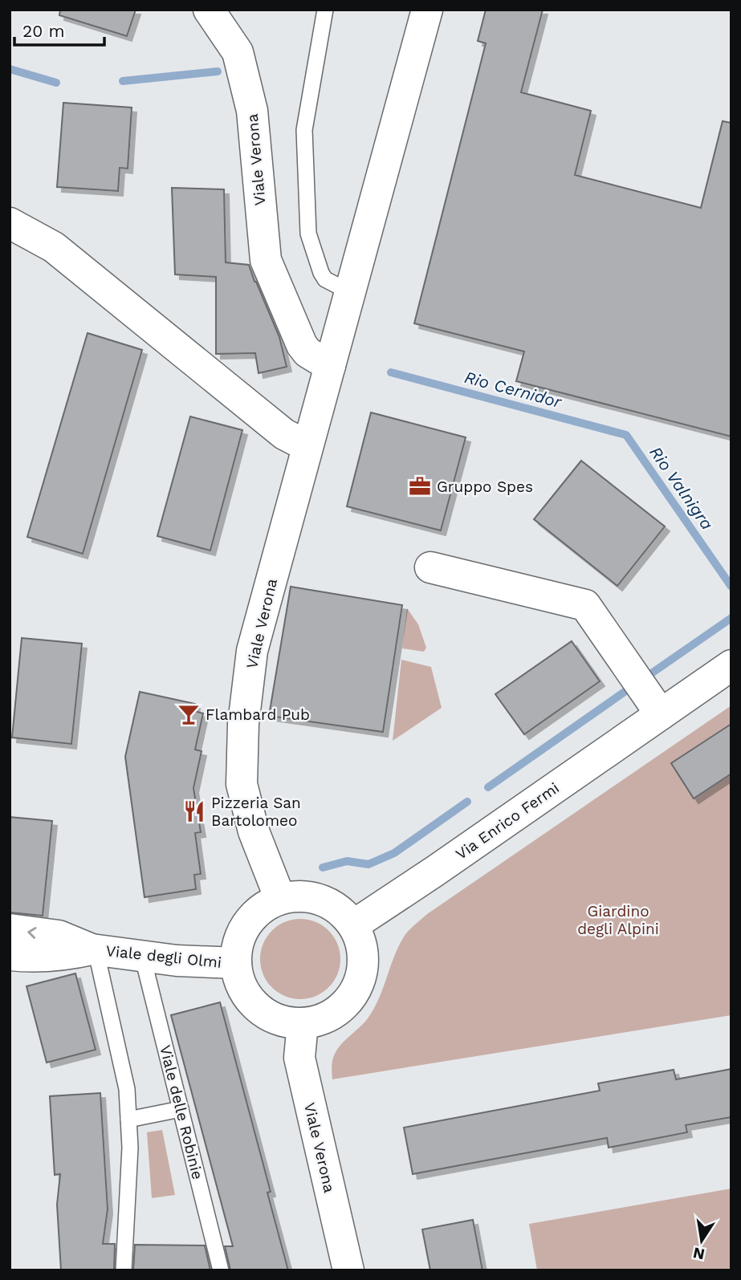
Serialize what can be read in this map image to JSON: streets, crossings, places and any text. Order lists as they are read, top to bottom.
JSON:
{
  "streets": {
    "street": ["Viale Verona", "Via Enrico Fermi", "Viale degli Olmi"],
    "lane": ["Viale delle Robinie"]
  },
  "crossings": [
    ["Viale Verona", "Via Enrico Fermi"],
    ["Viale Verona", "Viale degli Olmi"],
    ["Via Enrico Fermi", "Viale degli Olmi"],
    ["Viale degli Olmi", "Viale delle Robinie"]
  ],
  "water": ["Rio Cernidor", "Rio Valnigra"],
  "parks": ["Giardino degli Alpini"],
  "places": {
    "office": ["Gruppo Spes"],
    "bar": ["Flambard Pub"],
    "restaurant": ["Pizzeria San Bartolomeo"]
  },
  "scale_bar": "20 m",
  "north": "bottom"
}
